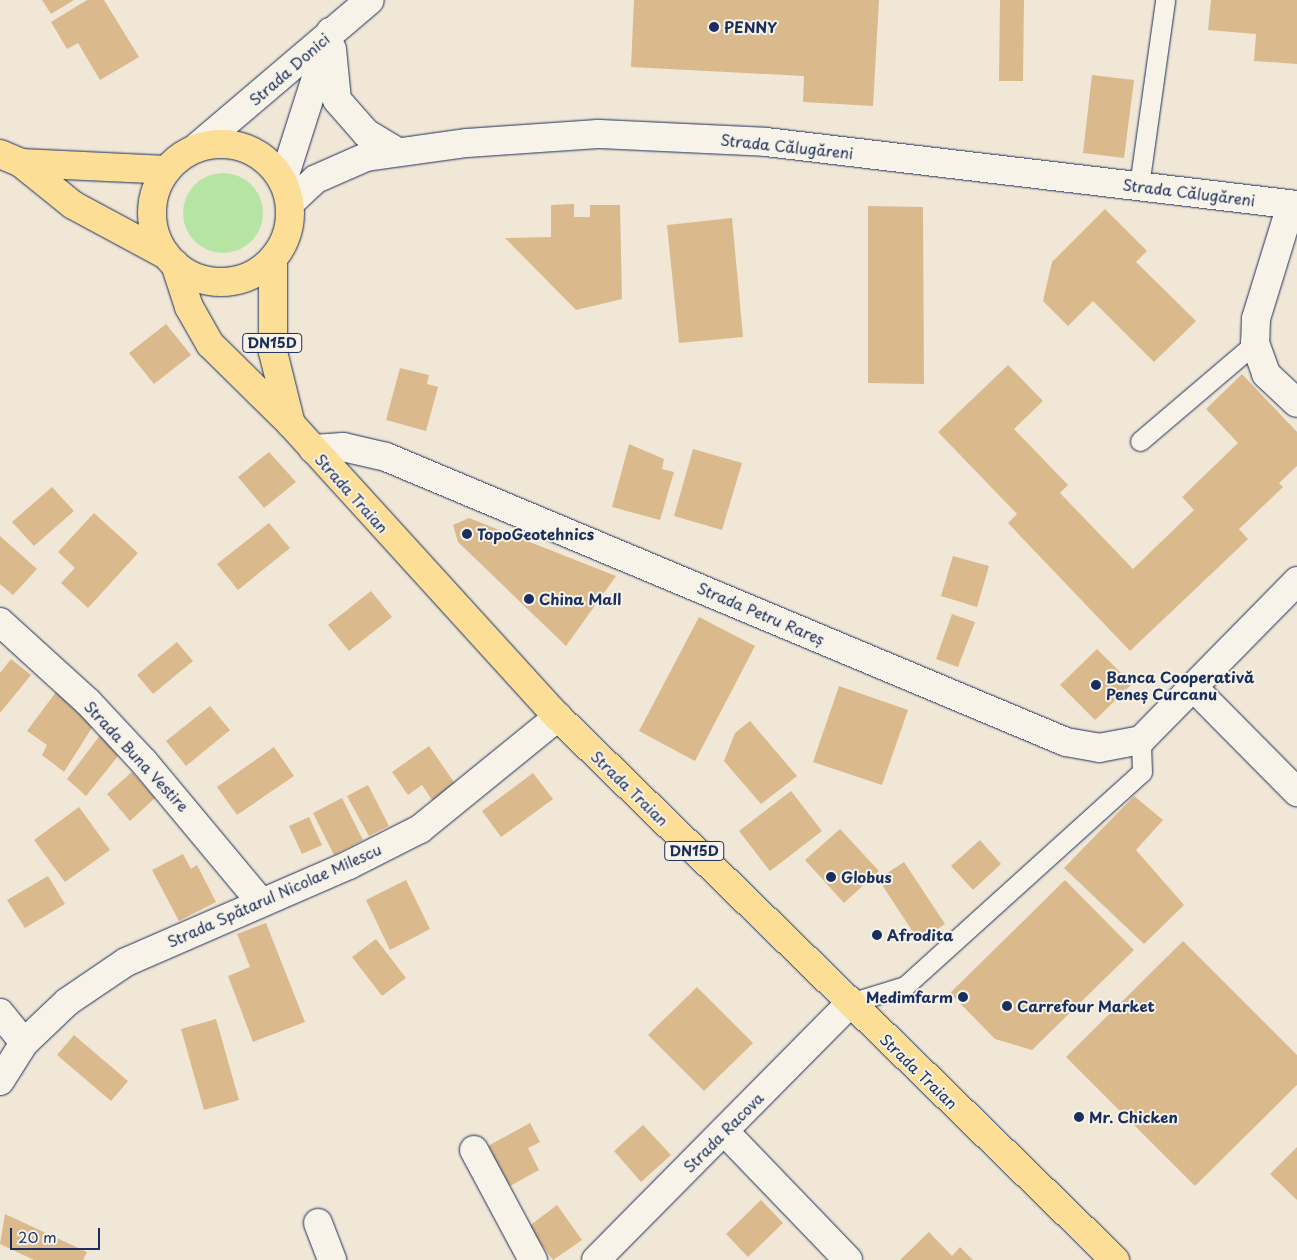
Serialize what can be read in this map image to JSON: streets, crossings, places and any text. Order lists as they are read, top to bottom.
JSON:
{
  "streets": {
    "main road": ["DN15D", "Strada Traian"],
    "street": [
      "Strada Donici",
      "Strada Călugăreni",
      "Strada Petru Rareș",
      "Strada Buna Vestire",
      "Strada Spătarul Nicolae Milescu",
      "Strada Racova"
    ]
  },
  "crossings": [
    ["Strada Donici", "Strada Călugăreni"],
    ["Strada Donici", "Strada Traian"],
    ["Strada Călugăreni", "Strada Traian"],
    ["Strada Traian", "Strada Petru Rareș"],
    ["Strada Traian", "Strada Spătarul Nicolae Milescu"],
    ["Strada Traian", "Strada Racova"],
    ["Strada Buna Vestire", "Strada Spătarul Nicolae Milescu"]
  ],
  "places": [
    "PENNY",
    "TopoGeotehnics",
    "China Mall",
    "Banca Cooperativă Peneș Curcanu",
    "Globus",
    "Afrodita",
    "Medimfarm",
    "Carrefour Market",
    "Mr. Chicken"
  ],
  "scale_bar": "20 m"
}
